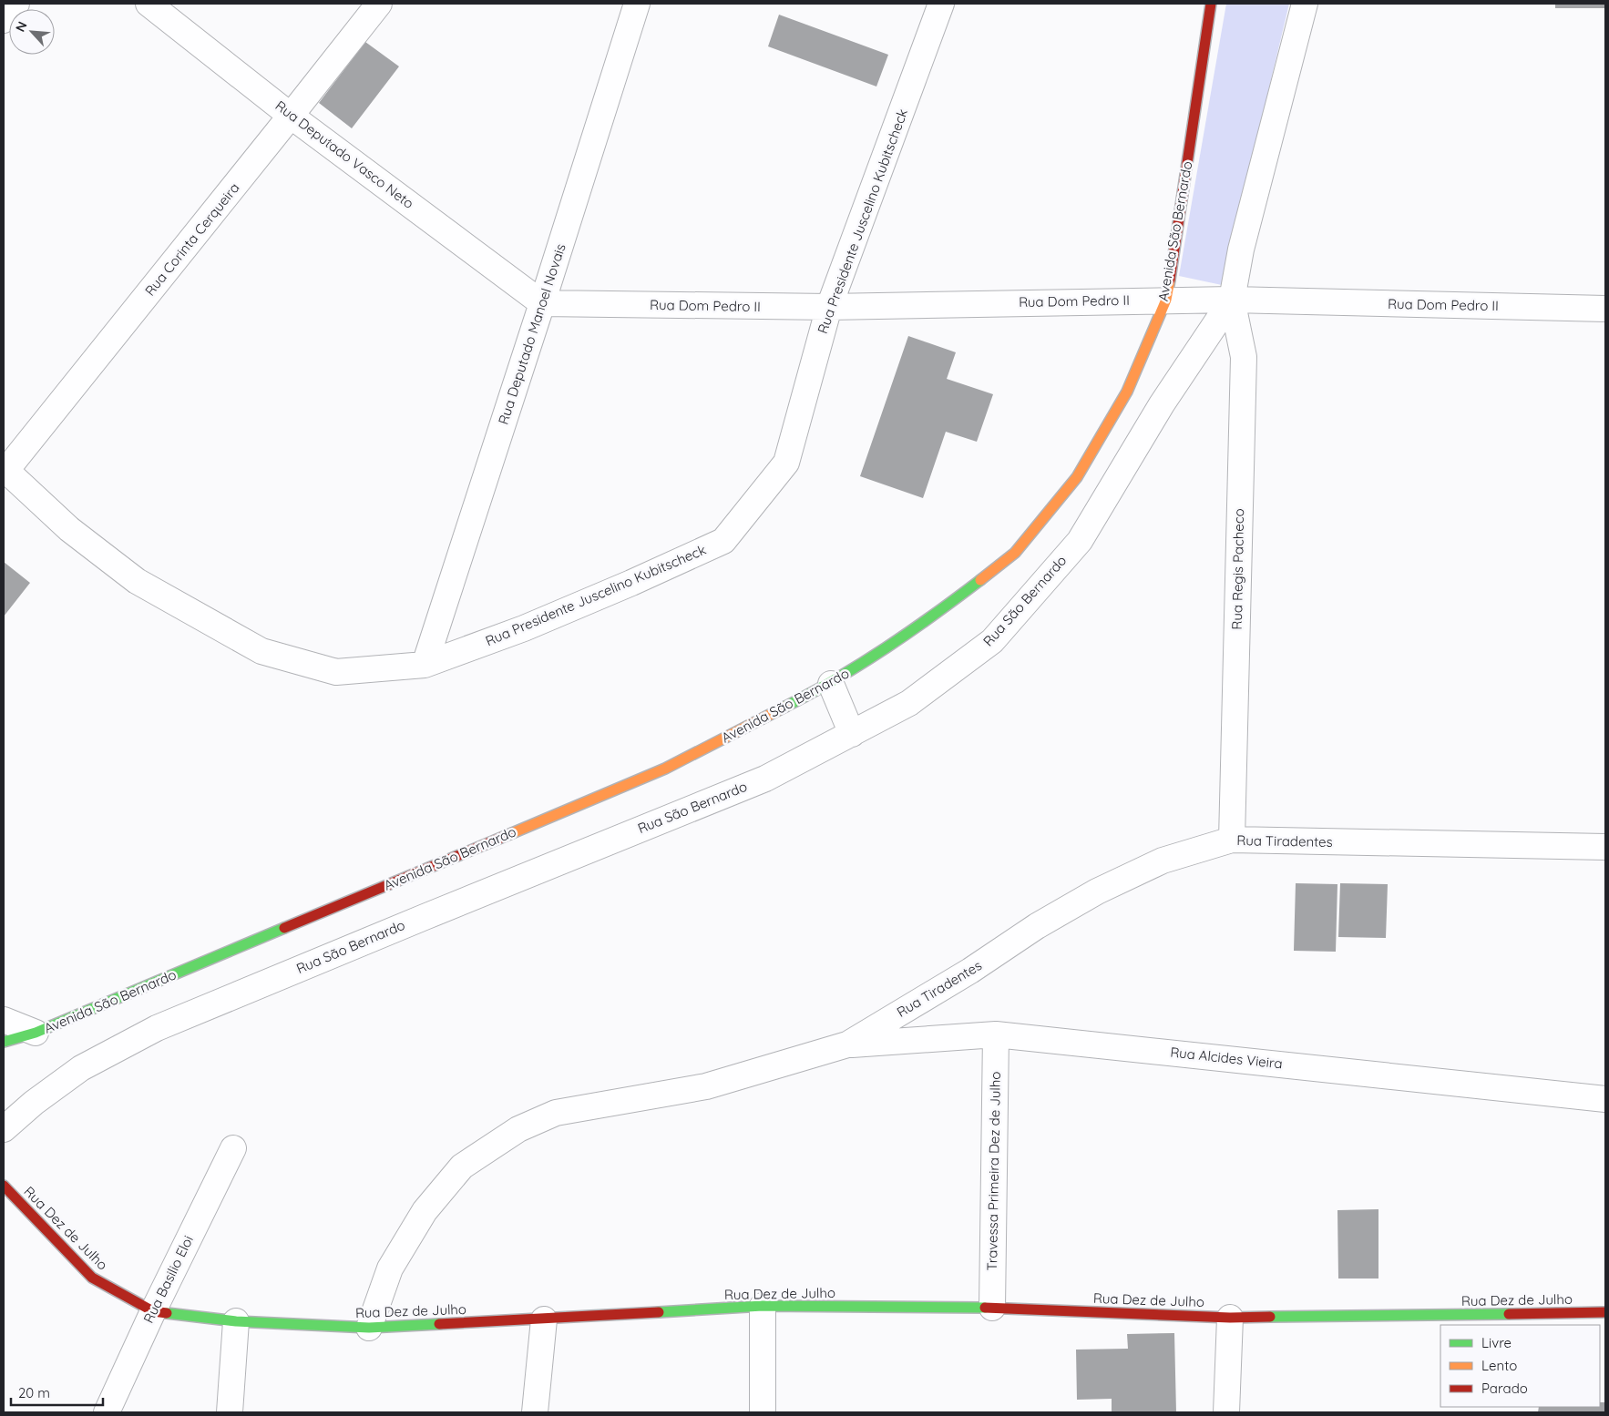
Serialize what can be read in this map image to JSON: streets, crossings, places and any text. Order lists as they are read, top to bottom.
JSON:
{
  "streets": {
    "street": [
      "Rua Deputado Vasco Neto",
      "Rua Presidente Juscelino Kubitscheck",
      "Avenida São Bernardo",
      "Rua Corinta Cerqueira",
      "Rua Dom Pedro II",
      "Rua Deputado Manoel Novais",
      "Rua Regis Pacheco",
      "Rua São Bernardo",
      "Rua Tiradentes",
      "Rua Alcides Vieira",
      "Travessa Primeira Dez de Julho",
      "Rua Dez de Julho",
      "Rua Basilio Eloi"
    ]
  },
  "crossings": [
    ["Rua Deputado Vasco Neto", "Rua Corinta Cerqueira"],
    ["Rua Deputado Vasco Neto", "Rua Dom Pedro II"],
    ["Rua Deputado Vasco Neto", "Rua Deputado Manoel Novais"],
    ["Rua Presidente Juscelino Kubitscheck", "Rua Corinta Cerqueira"],
    ["Rua Presidente Juscelino Kubitscheck", "Rua Dom Pedro II"],
    ["Rua Presidente Juscelino Kubitscheck", "Rua Deputado Manoel Novais"],
    ["Avenida São Bernardo", "Rua Dom Pedro II"],
    ["Rua Dom Pedro II", "Rua Deputado Manoel Novais"],
    ["Rua Dom Pedro II", "Rua Regis Pacheco"],
    ["Rua Dom Pedro II", "Rua São Bernardo"],
    ["Rua Regis Pacheco", "Rua São Bernardo"],
    ["Rua Regis Pacheco", "Rua Tiradentes"],
    ["Rua Tiradentes", "Rua Alcides Vieira"],
    ["Rua Tiradentes", "Rua Dez de Julho"],
    ["Rua Alcides Vieira", "Travessa Primeira Dez de Julho"],
    ["Travessa Primeira Dez de Julho", "Rua Dez de Julho"],
    ["Rua Dez de Julho", "Rua Basilio Eloi"]
  ],
  "legend": ["Livre", "Lento", "Parado"],
  "scale_bar": "20 m",
  "north": "top left"
}
